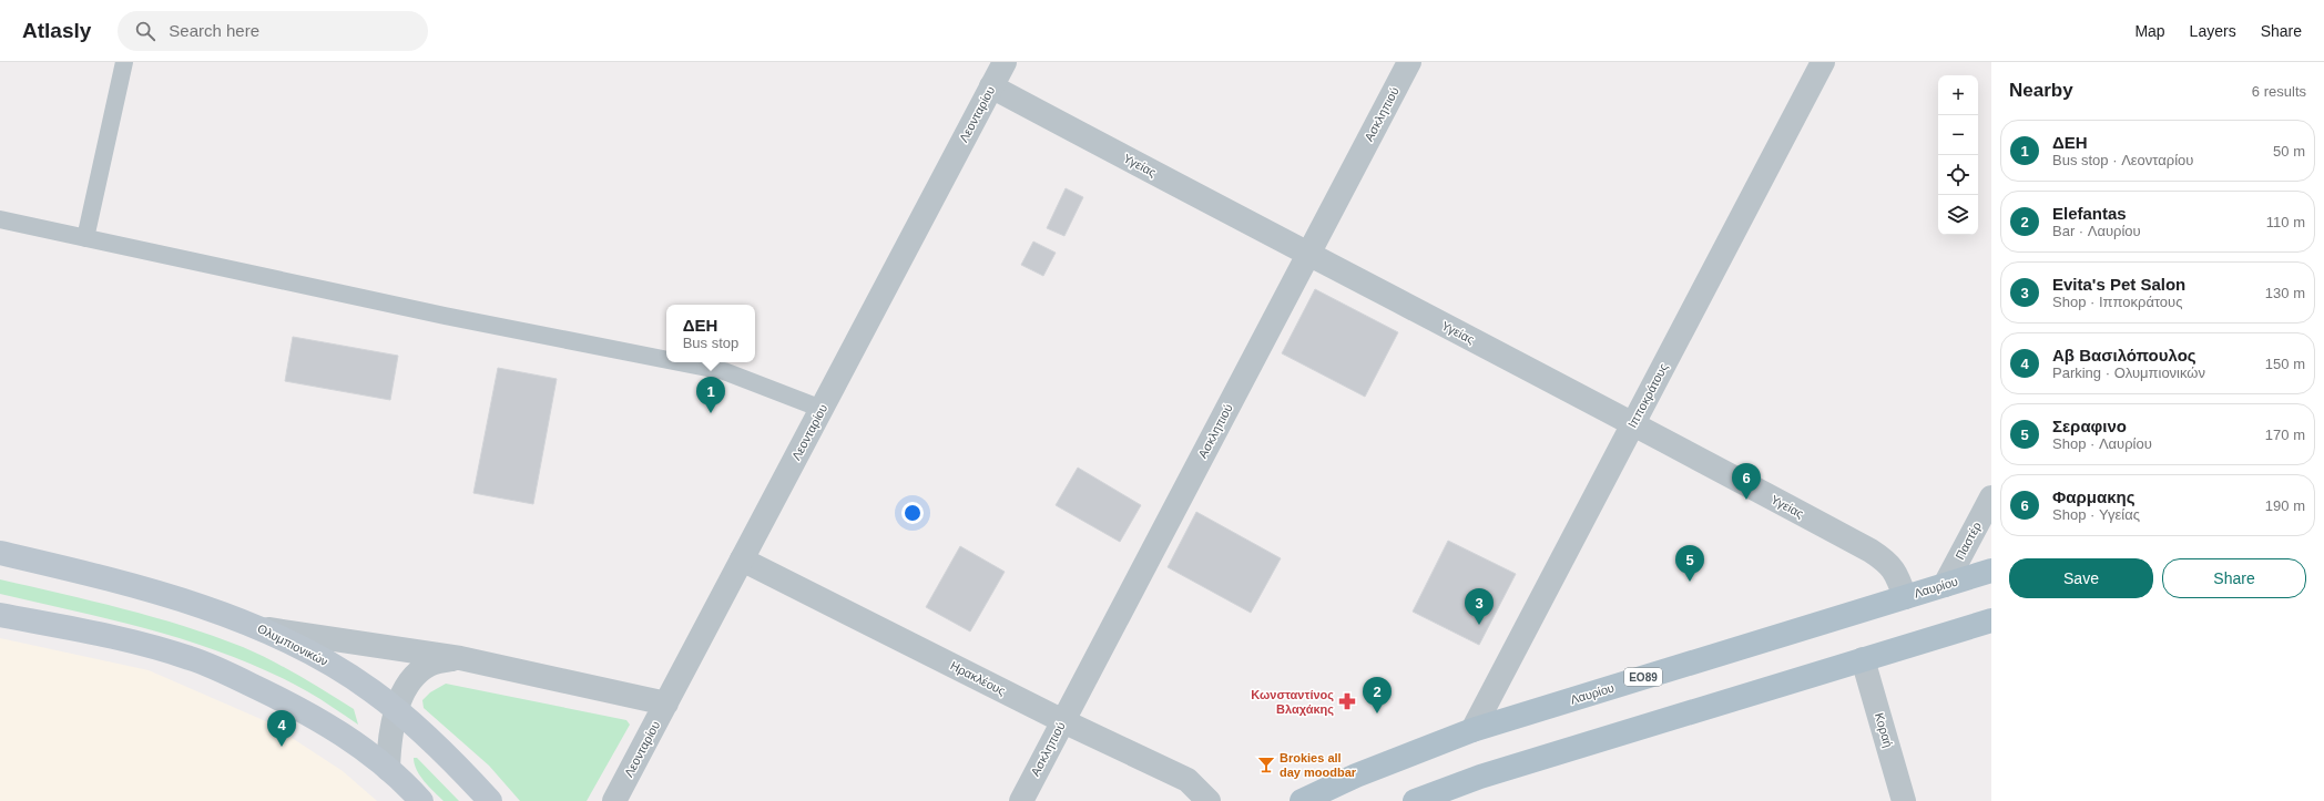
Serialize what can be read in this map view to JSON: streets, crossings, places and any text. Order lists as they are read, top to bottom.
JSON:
{
  "streets": {
    "main road": ["Λαυρίου", "Ολυμπιονικών", "ΕΟ89"],
    "street": [
      "Λεονταρίου",
      "Ασκληπιού",
      "Υγείας",
      "Ιπποκράτους",
      "Παστέρ",
      "Ηρακλέους",
      "Κοραή"
    ]
  },
  "crossings": [
    ["Λεονταρίου", "Υγείας"],
    ["Λεονταρίου", "Ηρακλέους"],
    ["Ασκληπιού", "Υγείας"],
    ["Ασκληπιού", "Ηρακλέους"],
    ["Υγείας", "Ιπποκράτους"],
    ["Υγείας", "Λαυρίου"],
    ["Ιπποκράτους", "Λαυρίου"],
    ["Παστέρ", "Λαυρίου"]
  ],
  "places": {
    "pharmacy": ["Κωνσταντίνος Βλαχάκης"],
    "bar": ["Brokies all day moodbar"]
  },
  "page": {
    "header": "Atlasly",
    "search": "Search here",
    "nav": ["Map", "Layers", "Share"],
    "heading": ["Nearby", "6 results"],
    "map_buttons": ["+", "−"],
    "list": [
      {
        "mark": "1",
        "name": "ΔΕΗ",
        "note": "Bus stop · Λεονταρίου",
        "value": "50 m"
      },
      {
        "mark": "2",
        "name": "Elefantas",
        "note": "Bar · Λαυρίου",
        "value": "110 m"
      },
      {
        "mark": "3",
        "name": "Evita's Pet Salon",
        "note": "Shop · Ιπποκράτους",
        "value": "130 m"
      },
      {
        "mark": "4",
        "name": "Αβ Βασιλόπουλος",
        "note": "Parking · Ολυμπιονικών",
        "value": "150 m"
      },
      {
        "mark": "5",
        "name": "Σεραφινο",
        "note": "Shop · Λαυρίου",
        "value": "170 m"
      },
      {
        "mark": "6",
        "name": "Φαρμακης",
        "note": "Shop · Υγείας",
        "value": "190 m"
      }
    ],
    "popup": ["ΔΕΗ", "Bus stop"],
    "pins": [
      "1",
      "6",
      "5",
      "3",
      "2",
      "4"
    ],
    "buttons": ["Save", "Share"]
  }
}
